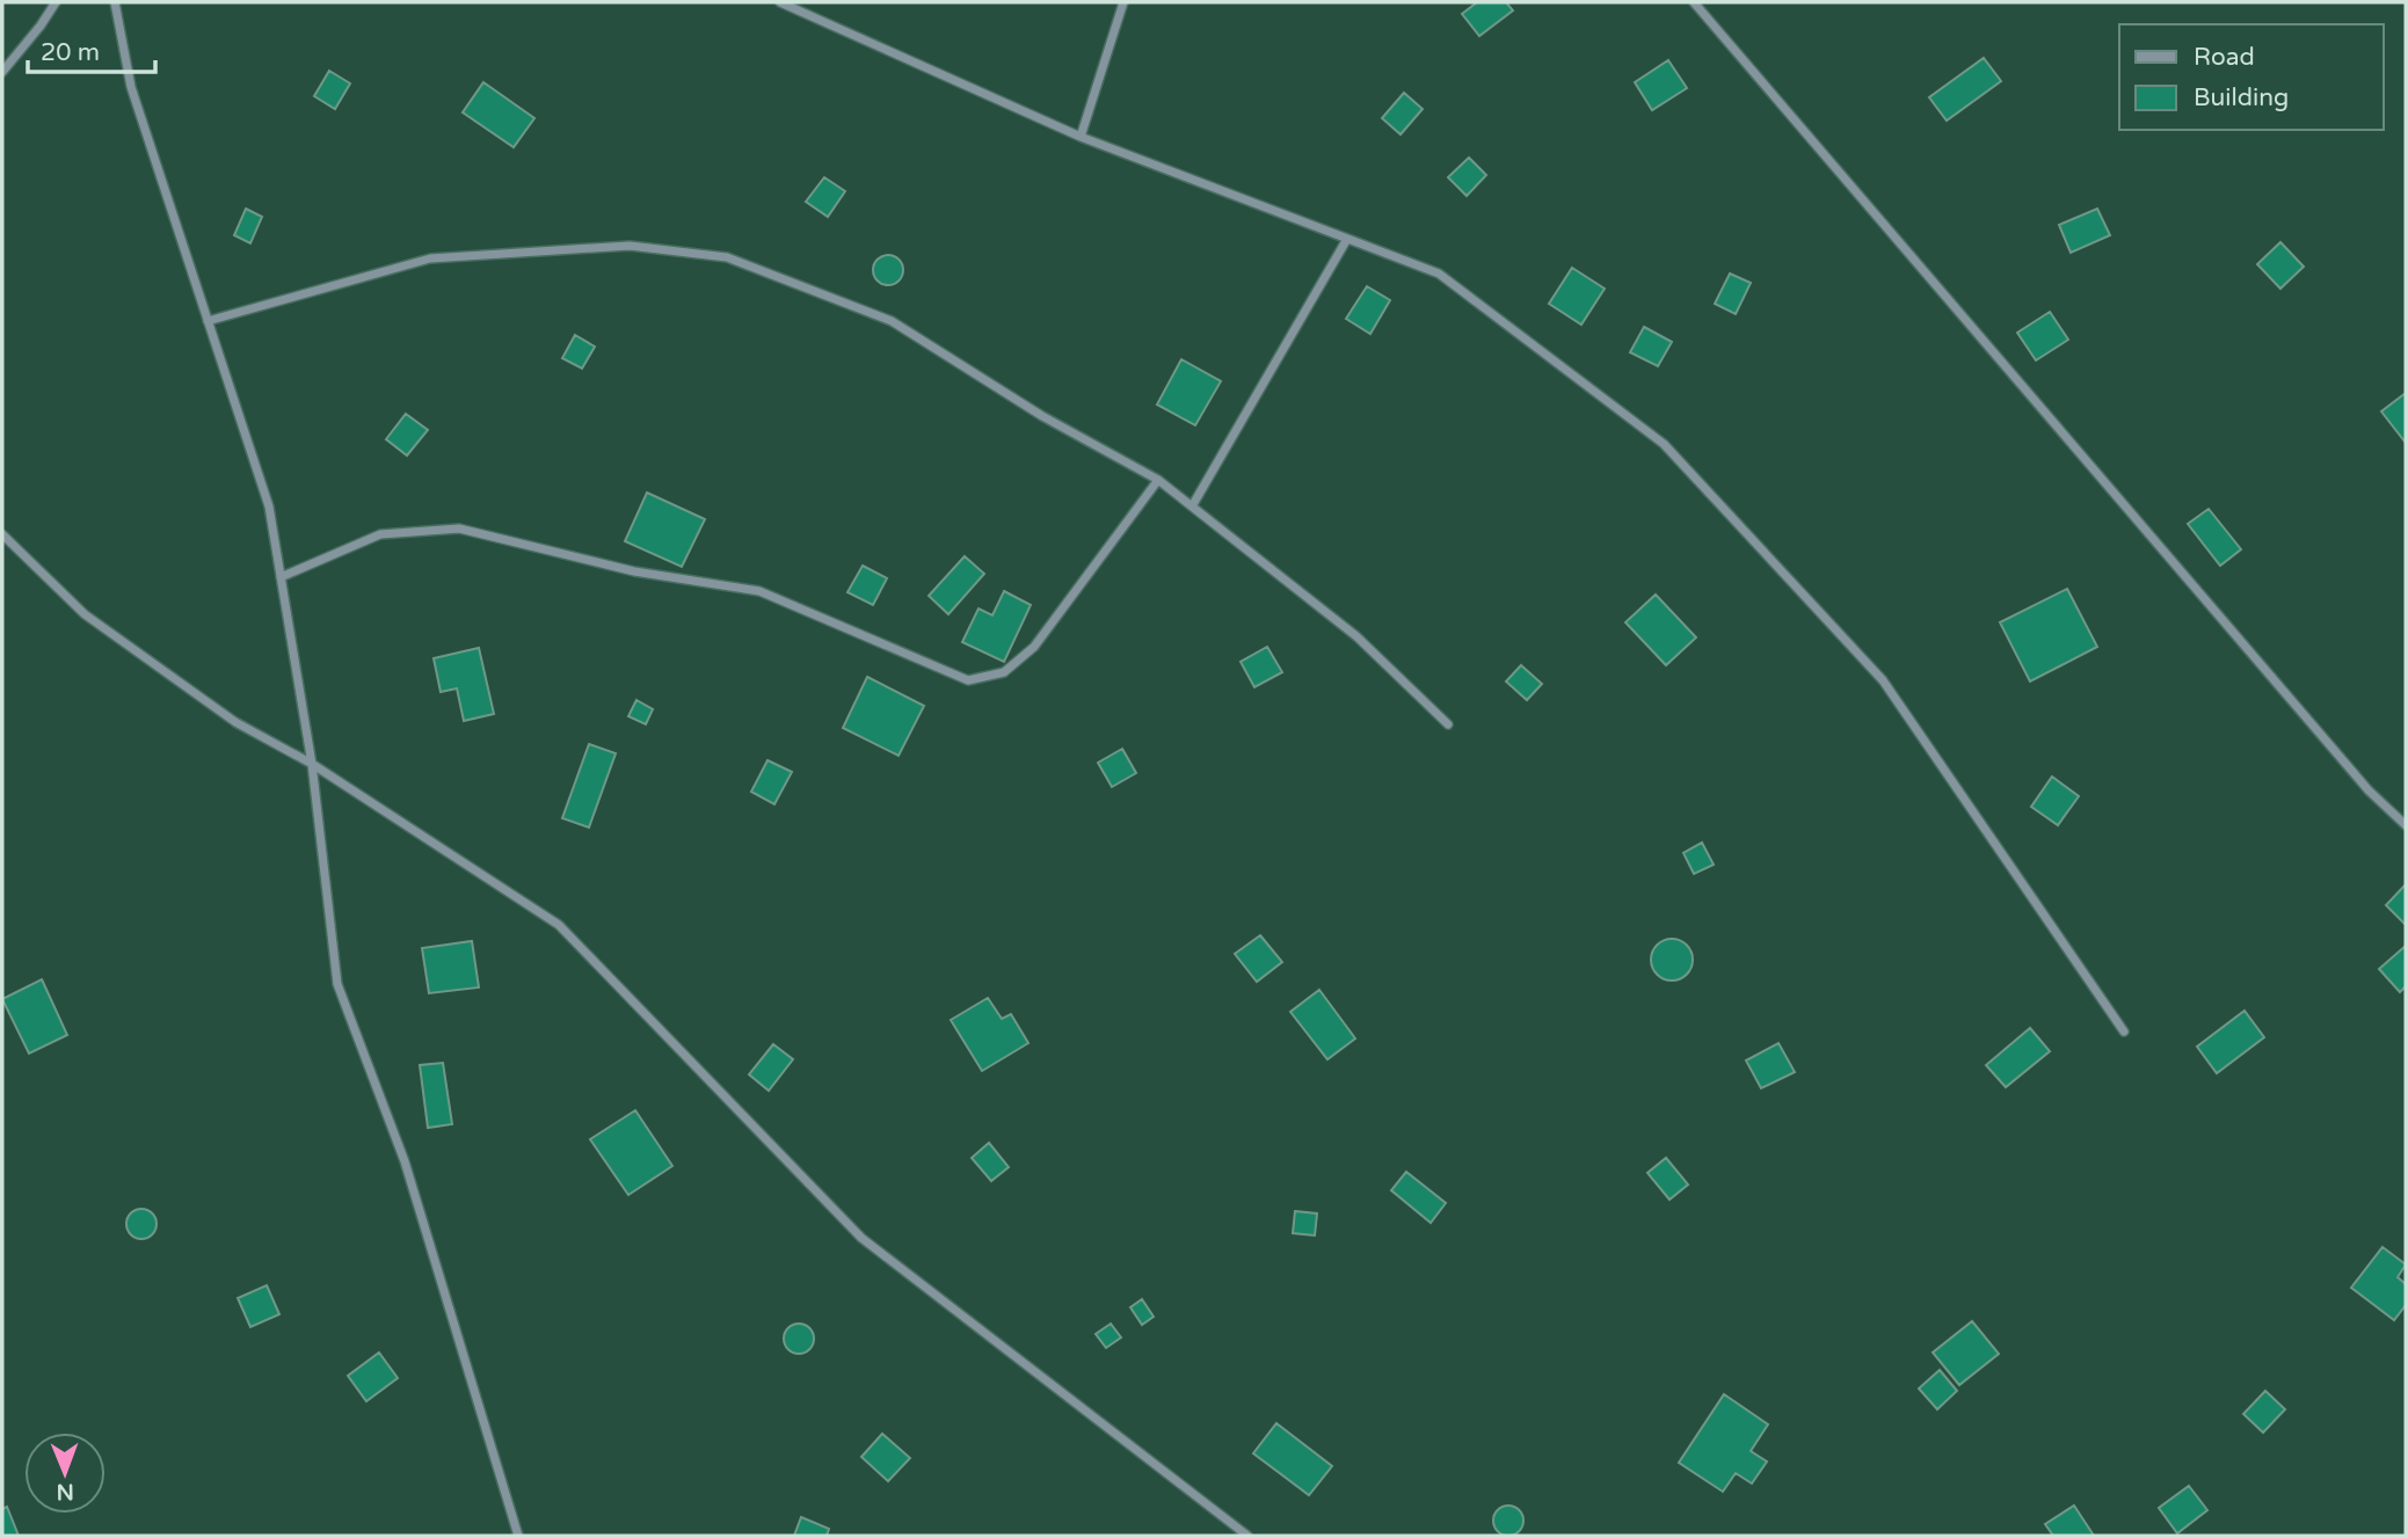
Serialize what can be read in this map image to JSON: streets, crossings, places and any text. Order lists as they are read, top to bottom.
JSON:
{
  "legend": ["Road", "Building"],
  "scale_bar": "20 m",
  "north": "bottom"
}
